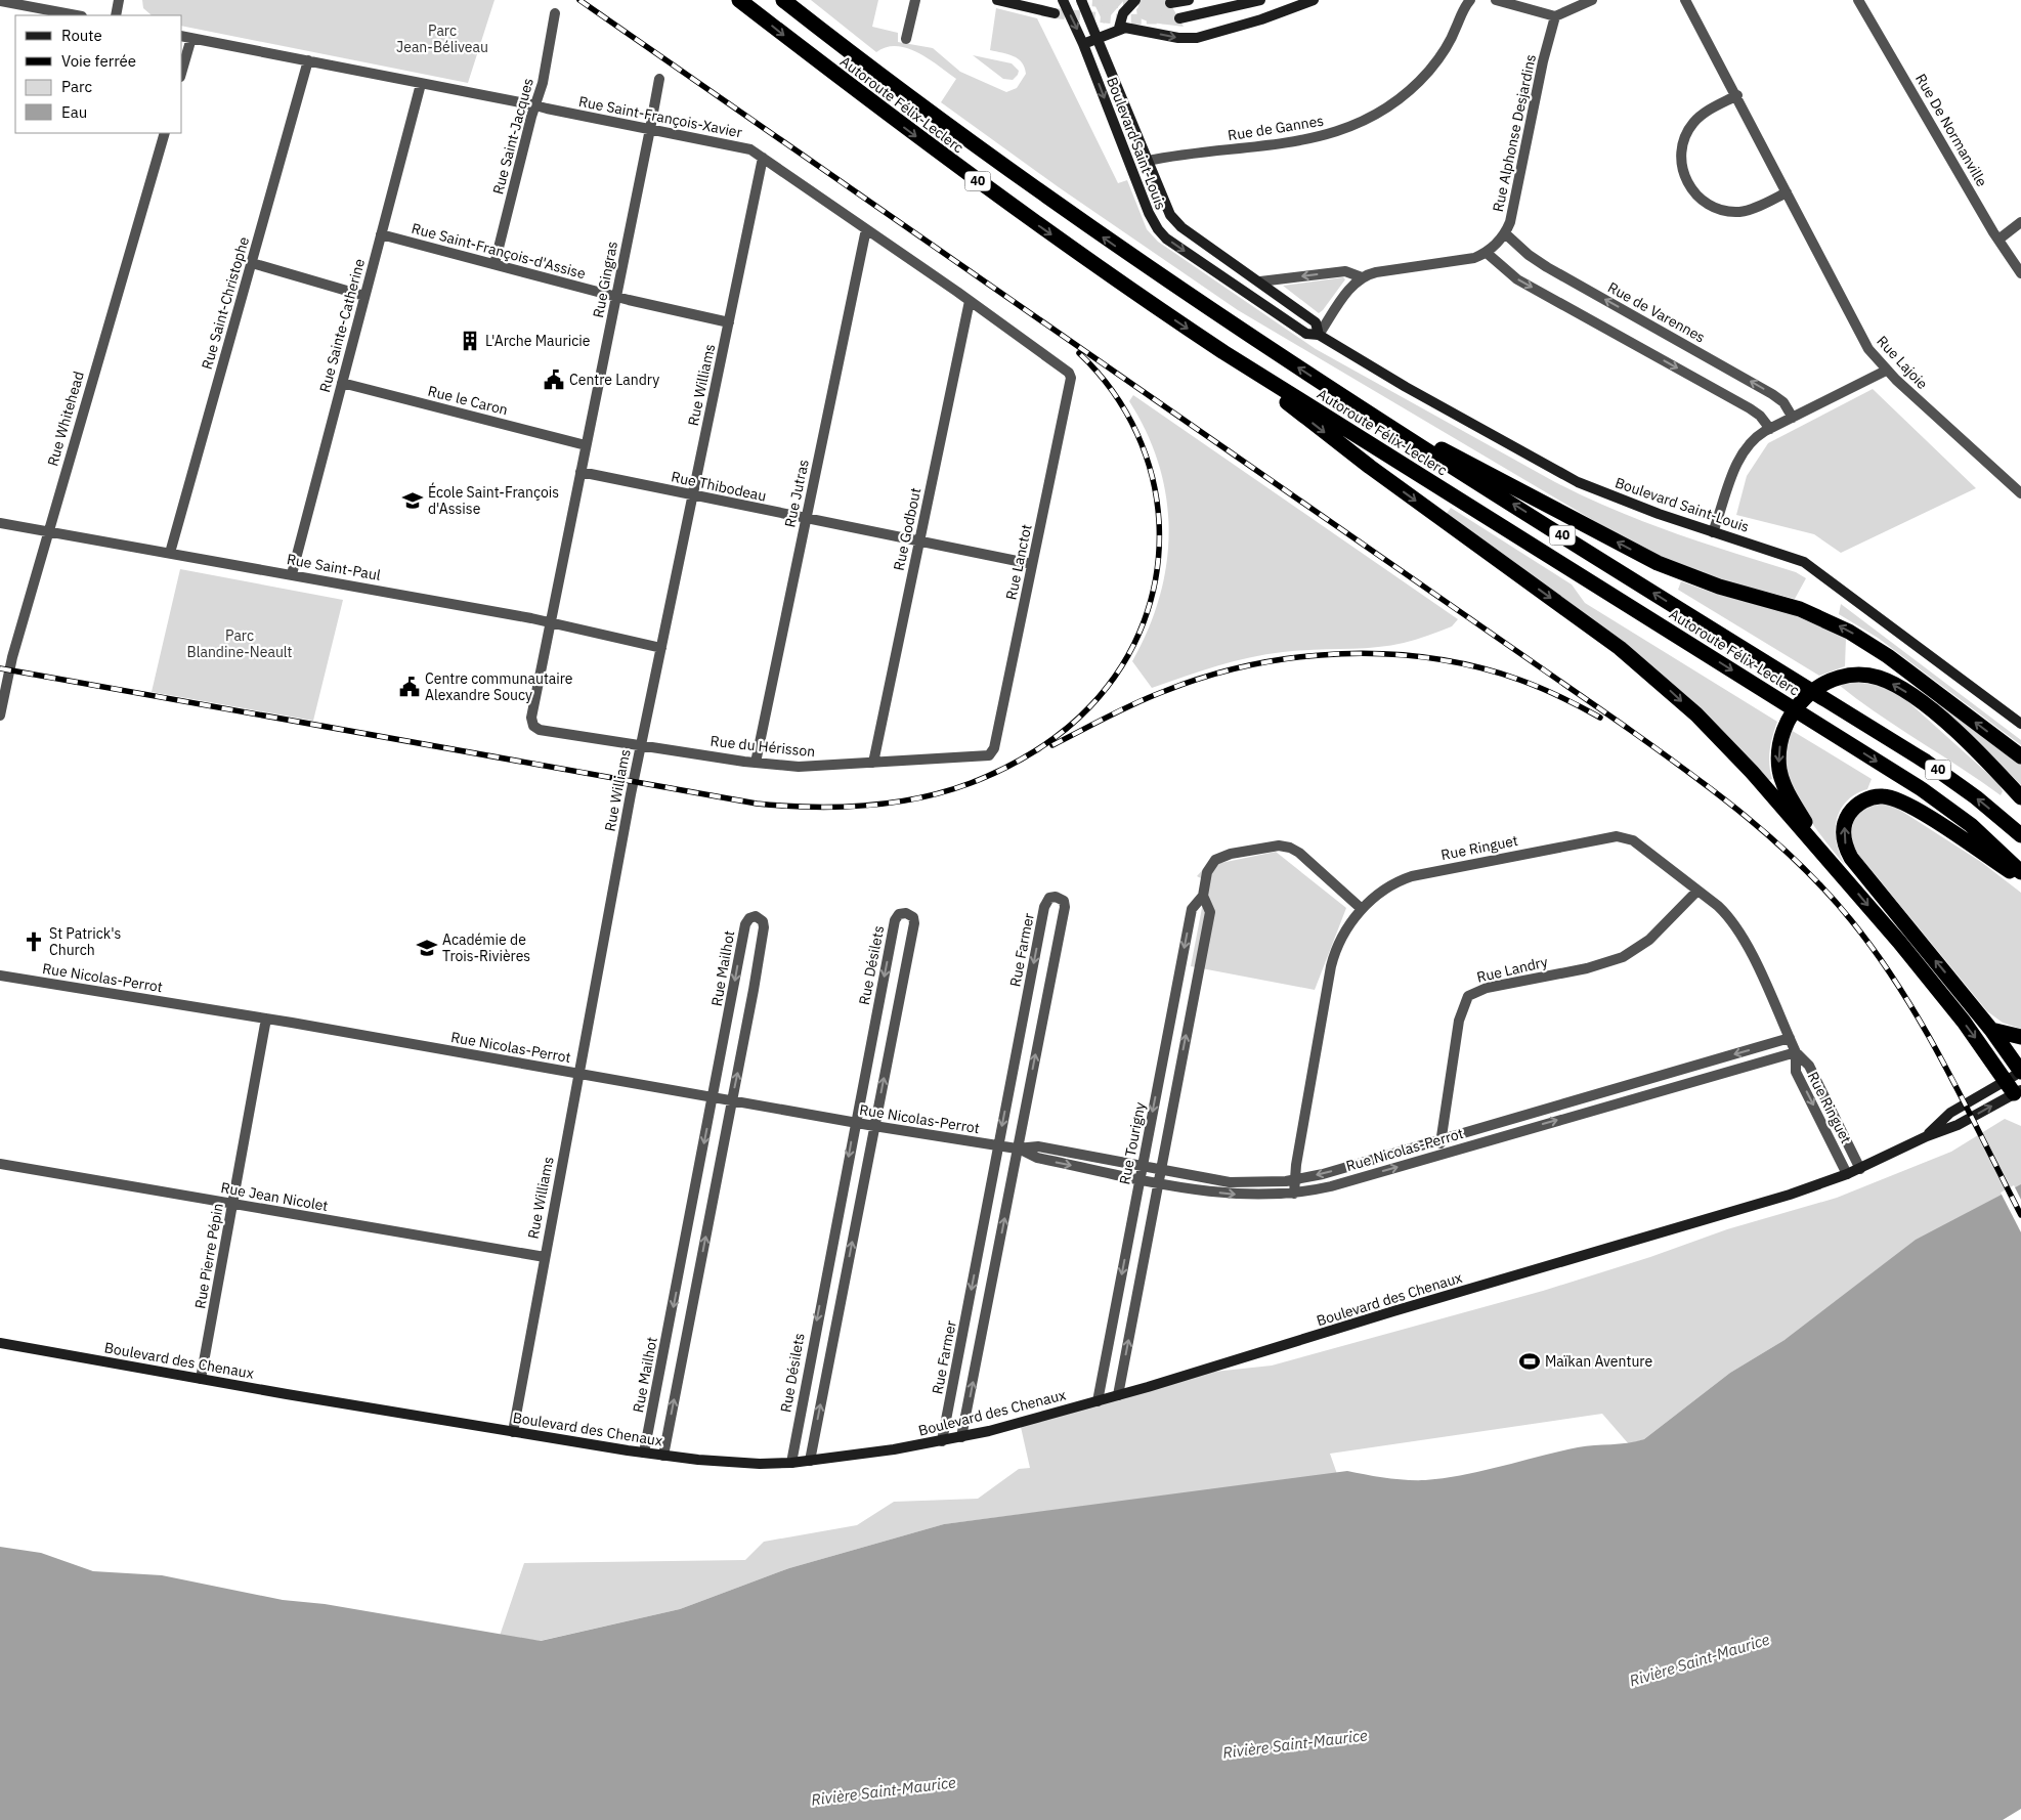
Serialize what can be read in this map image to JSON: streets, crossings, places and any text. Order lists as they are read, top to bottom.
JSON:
{
  "streets": {
    "highway": ["Autoroute Félix-Leclerc", "40"],
    "street": [
      "Rue Saint-François-Xavier",
      "Rue de Gannes",
      "Rue De Normanville",
      "Rue Alphonse Desjardins",
      "Rue Saint-Jacques",
      "Boulevard Saint-Louis",
      "Rue Saint-François-d'Assise",
      "Rue Gingras",
      "Rue Saint-Christophe",
      "Rue de Varennes",
      "Rue Sainte-Catherine",
      "Rue Lajoie",
      "Rue Williams",
      "Rue le Caron",
      "Rue Whitehead",
      "Rue Thibodeau",
      "Rue Jutras",
      "Rue Godbout",
      "Rue Lanctot",
      "Rue Saint-Paul",
      "Rue du Hérisson",
      "Rue Ringuet",
      "Rue Farmer",
      "Rue Désilets",
      "Rue Mailhot",
      "Rue Landry",
      "Rue Nicolas-Perrot",
      "Rue Tourigny",
      "Rue Jean Nicolet",
      "Rue Pierre Pépin",
      "Boulevard des Chenaux"
    ]
  },
  "crossings": [
    ["Rue Saint-François-Xavier", "Rue Saint-Jacques"],
    ["Rue Saint-François-Xavier", "Rue Gingras"],
    ["Rue Saint-François-Xavier", "Rue Saint-Christophe"],
    ["Rue Saint-François-Xavier", "Rue Sainte-Catherine"],
    ["Rue Saint-François-Xavier", "Rue Williams"],
    ["Rue Saint-François-Xavier", "Rue Jutras"],
    ["Rue Saint-François-Xavier", "Rue Godbout"],
    ["Rue Saint-François-Xavier", "Rue Lanctot"],
    ["Rue de Gannes", "Boulevard Saint-Louis"],
    ["Rue Alphonse Desjardins", "Rue de Varennes"],
    ["Rue Saint-Jacques", "Rue Saint-François-d'Assise"],
    ["Rue Saint-François-d'Assise", "Rue Gingras"],
    ["Rue Saint-François-d'Assise", "Rue Sainte-Catherine"],
    ["Rue Saint-François-d'Assise", "Rue Williams"],
    ["Rue Gingras", "Rue le Caron"],
    ["Rue Gingras", "Rue Thibodeau"],
    ["Rue Gingras", "Rue Saint-Paul"],
    ["Rue Gingras", "Rue du Hérisson"],
    ["Rue Saint-Christophe", "Rue Saint-Paul"],
    ["Rue Sainte-Catherine", "Rue le Caron"],
    ["Rue Sainte-Catherine", "Rue Saint-Paul"],
    ["Rue Williams", "Rue Thibodeau"],
    ["Rue Williams", "Rue Saint-Paul"],
    ["Rue Williams", "Rue du Hérisson"],
    ["Rue Williams", "Rue Nicolas-Perrot"],
    ["Rue Williams", "Rue Jean Nicolet"],
    ["Rue Williams", "Boulevard des Chenaux"],
    ["Rue Whitehead", "Rue Saint-Paul"],
    ["Rue Thibodeau", "Rue Jutras"],
    ["Rue Thibodeau", "Rue Godbout"],
    ["Rue Thibodeau", "Rue Lanctot"],
    ["Rue Jutras", "Rue du Hérisson"],
    ["Rue Godbout", "Rue du Hérisson"],
    ["Rue Lanctot", "Rue du Hérisson"],
    ["Rue Ringuet", "Rue Landry"],
    ["Rue Ringuet", "Rue Nicolas-Perrot"],
    ["Rue Ringuet", "Rue Tourigny"],
    ["Rue Ringuet", "Boulevard des Chenaux"],
    ["Rue Farmer", "Rue Nicolas-Perrot"],
    ["Rue Farmer", "Boulevard des Chenaux"],
    ["Rue Désilets", "Rue Nicolas-Perrot"],
    ["Rue Désilets", "Boulevard des Chenaux"],
    ["Rue Mailhot", "Rue Nicolas-Perrot"],
    ["Rue Mailhot", "Boulevard des Chenaux"],
    ["Rue Landry", "Rue Nicolas-Perrot"],
    ["Rue Nicolas-Perrot", "Rue Tourigny"],
    ["Rue Nicolas-Perrot", "Rue Pierre Pépin"],
    ["Rue Tourigny", "Boulevard des Chenaux"],
    ["Rue Jean Nicolet", "Rue Pierre Pépin"],
    ["Rue Pierre Pépin", "Boulevard des Chenaux"]
  ],
  "water": ["Rivière Saint-Maurice"],
  "parks": ["Parc Jean-Béliveau", "Parc Blandine-Neault"],
  "places": {
    "building": ["L'Arche Mauricie"],
    "public building": ["Centre Landry", "Centre communautaire Alexandre Soucy"],
    "school or university": ["École Saint-François d'Assise", "Académie de Trois-Rivières"],
    "church": ["St Patrick's Church"],
    "sports": ["Maïkan Aventure"]
  },
  "legend": [
    "Route",
    "Voie ferrée",
    "Parc",
    "Eau"
  ]
}
